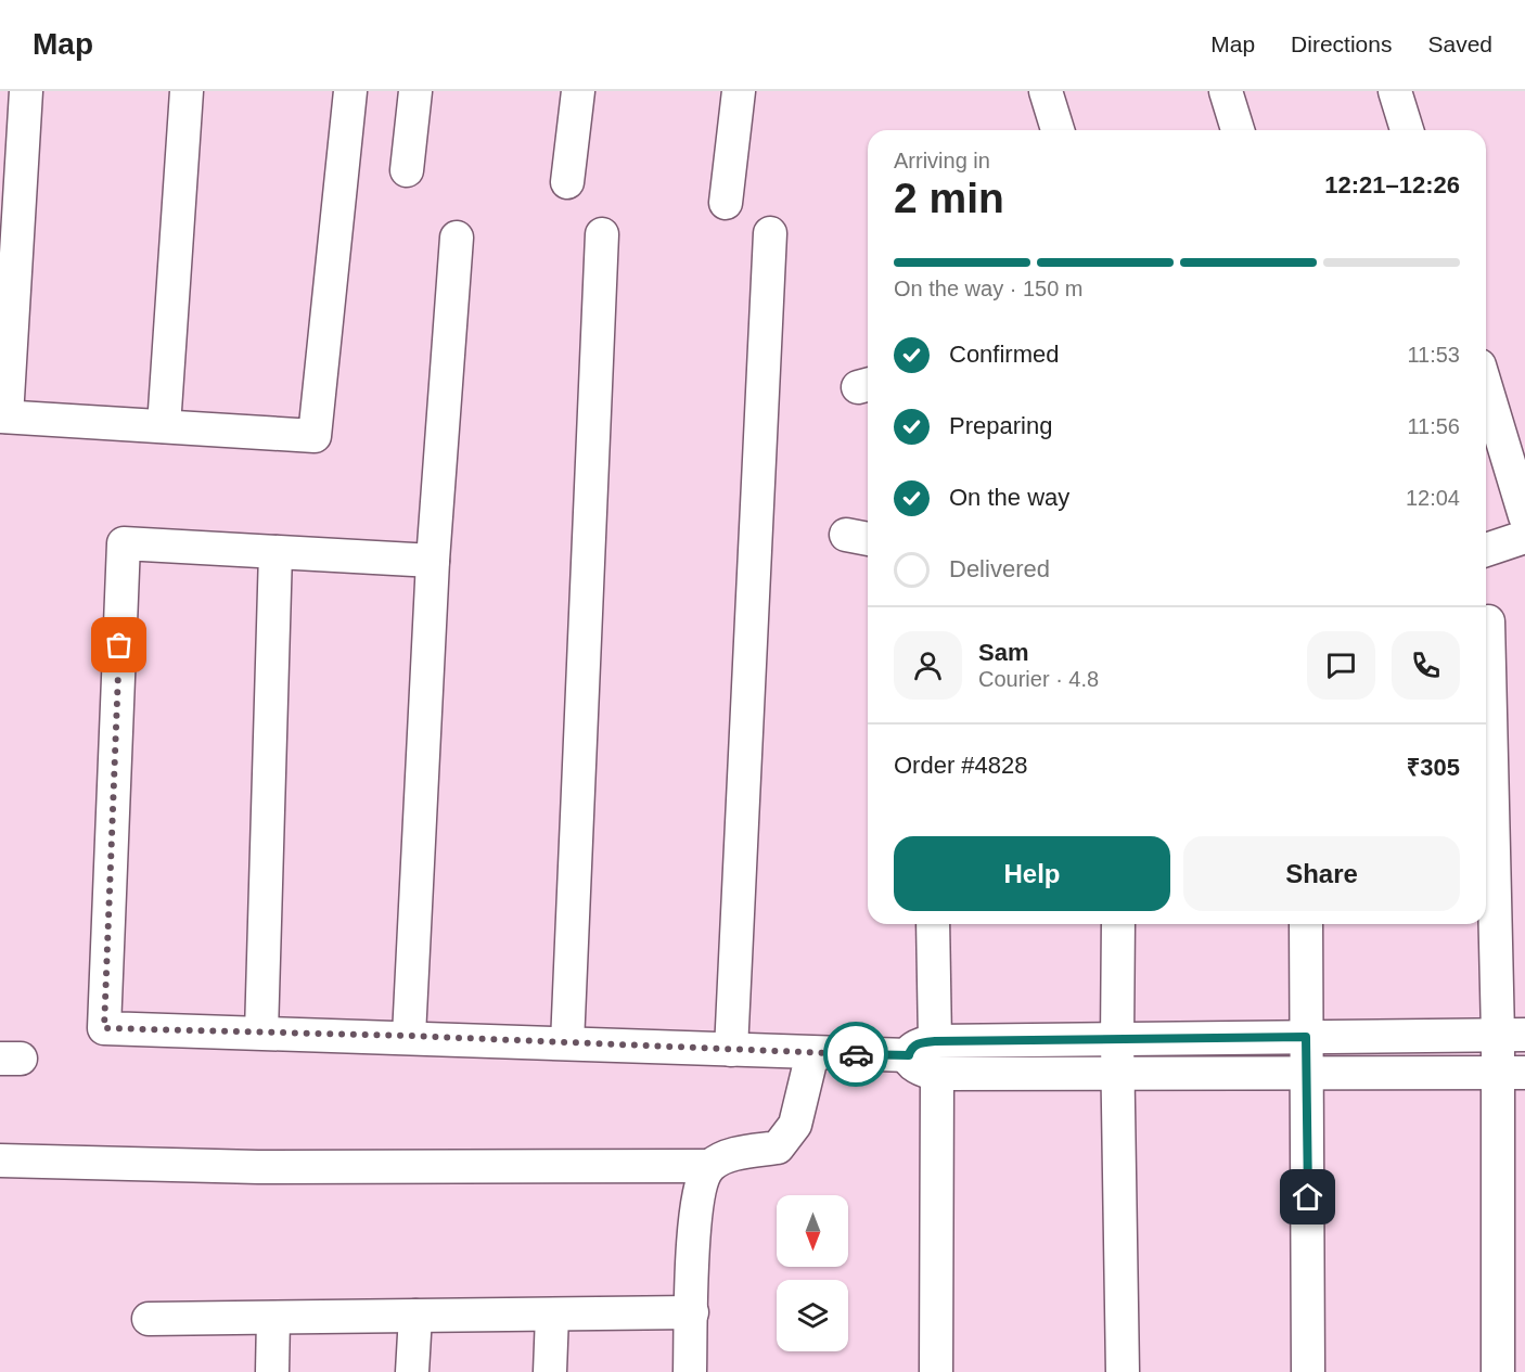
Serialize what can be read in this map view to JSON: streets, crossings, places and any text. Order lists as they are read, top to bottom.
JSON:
{
  "north": "bottom",
  "page": {
    "header": "Map",
    "nav": ["Map", "Directions", "Saved"],
    "heading": ["2 min", "Arriving in", "12:21–12:26"],
    "panel": [
      "Sam",
      "Courier · 4.8",
      "Order #4828",
      "₹305"
    ],
    "bar": "On the way · 150 m",
    "list": [
      ["Confirmed", "11:53"],
      ["Preparing", "11:56"],
      ["On the way", "12:04"],
      "Delivered"
    ],
    "buttons": ["Help", "Share"]
  }
}
